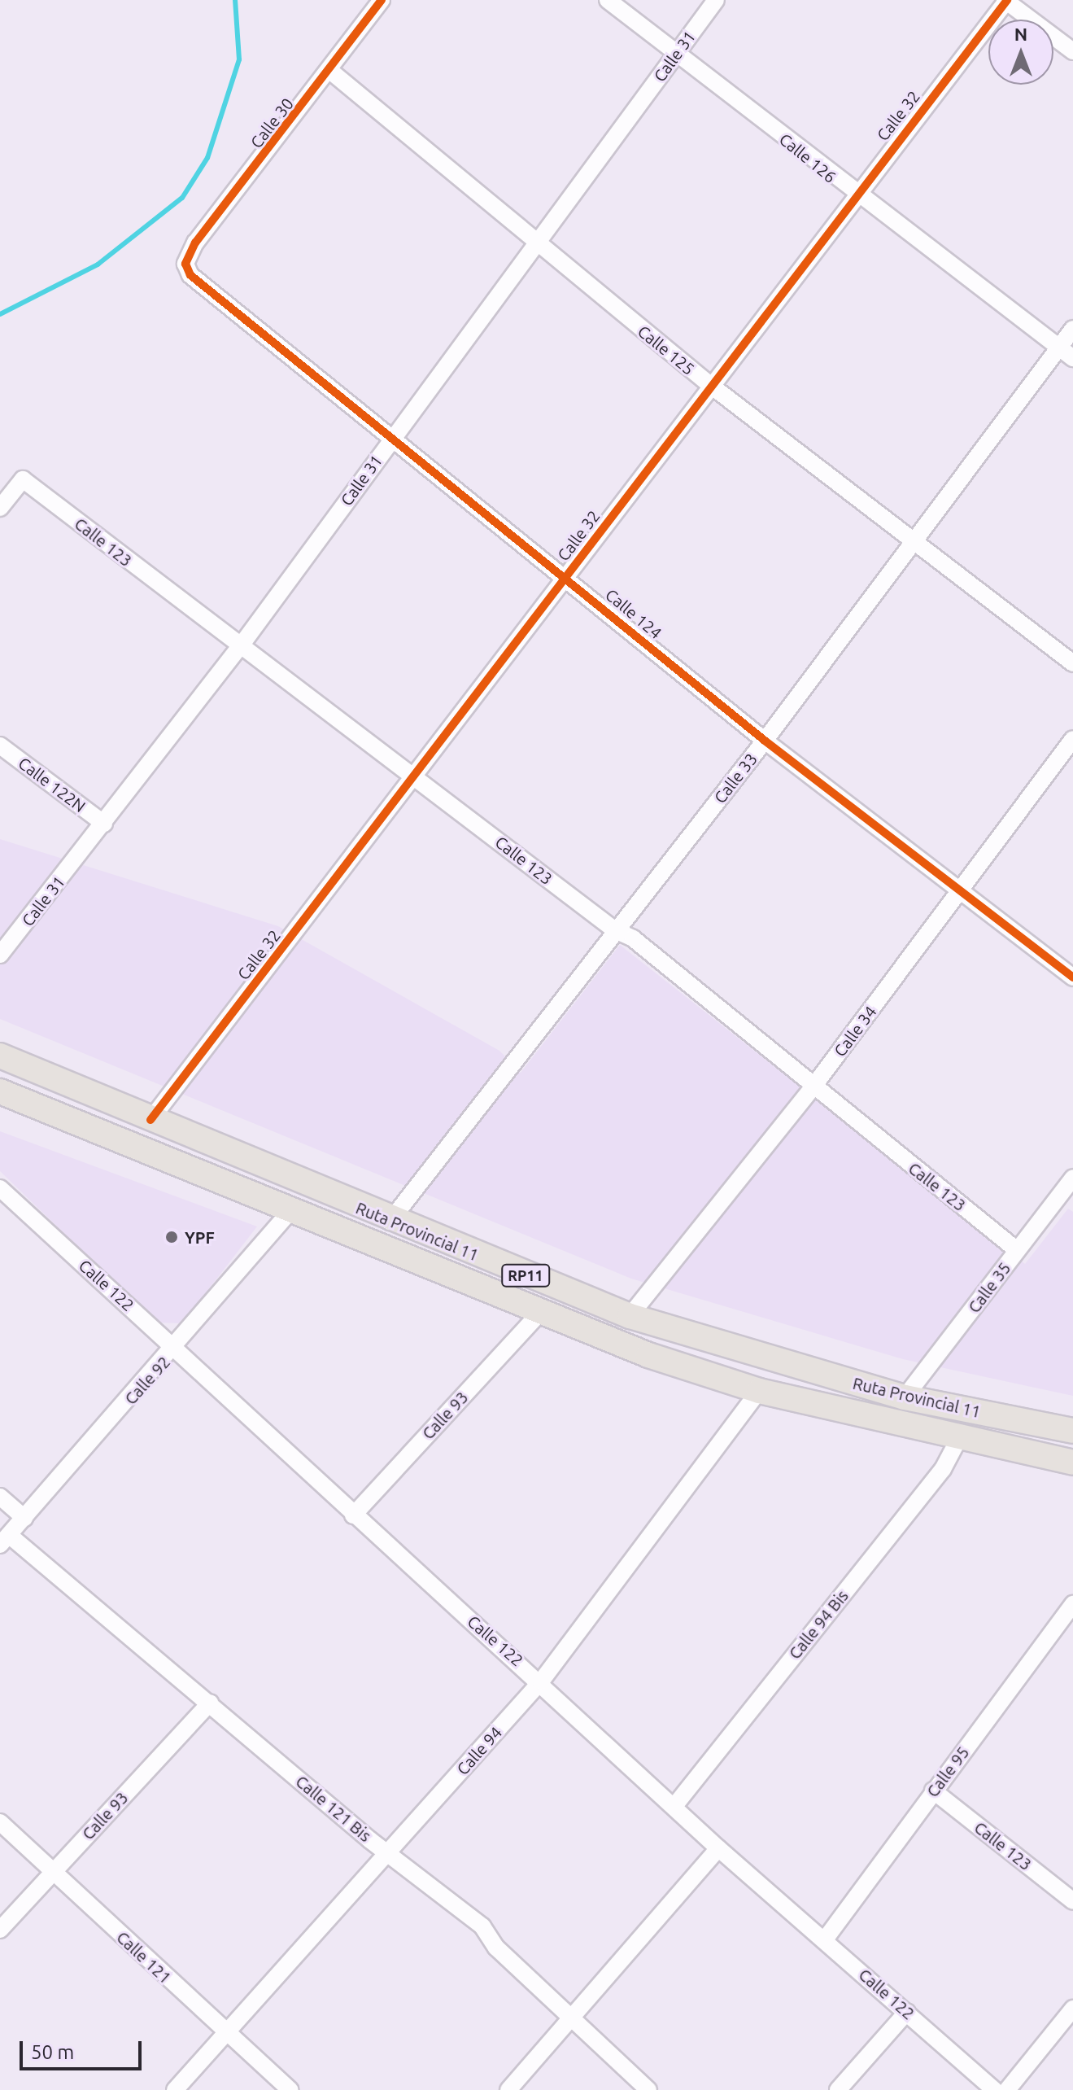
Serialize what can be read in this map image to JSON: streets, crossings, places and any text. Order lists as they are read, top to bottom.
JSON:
{
  "streets": {
    "main road": ["Ruta Provincial 11", "RP11"],
    "street": [
      "Calle 31",
      "Calle 32",
      "Calle 30",
      "Calle 126",
      "Calle 125",
      "Calle 123",
      "Calle 124",
      "Calle 33",
      "Calle 122N",
      "Calle 34",
      "Calle 122",
      "Calle 35",
      "Calle 92",
      "Calle 93",
      "Calle 94 Bis",
      "Calle 94",
      "Calle 95",
      "Calle 121 Bis",
      "Calle 121"
    ]
  },
  "crossings": [
    ["Calle 31", "Calle 126"],
    ["Calle 31", "Calle 125"],
    ["Calle 31", "Calle 123"],
    ["Calle 31", "Calle 124"],
    ["Calle 31", "Calle 122N"],
    ["Calle 32", "Calle 126"],
    ["Calle 32", "Calle 125"],
    ["Calle 32", "Calle 123"],
    ["Calle 32", "Calle 124"],
    ["Calle 32", "Ruta Provincial 11"],
    ["Calle 30", "Calle 125"],
    ["Calle 30", "Calle 124"],
    ["Calle 126", "Calle 33"],
    ["Calle 125", "Calle 33"],
    ["Calle 123", "Calle 33"],
    ["Calle 123", "Calle 34"],
    ["Calle 123", "Calle 35"],
    ["Calle 123", "Calle 95"],
    ["Calle 124", "Calle 33"],
    ["Calle 124", "Calle 34"],
    ["Calle 33", "Ruta Provincial 11"],
    ["Calle 34", "Ruta Provincial 11"],
    ["Ruta Provincial 11", "Calle 35"],
    ["Ruta Provincial 11", "Calle 92"],
    ["Ruta Provincial 11", "Calle 93"],
    ["Ruta Provincial 11", "Calle 94 Bis"],
    ["Ruta Provincial 11", "Calle 94"],
    ["Calle 122", "Calle 92"],
    ["Calle 122", "Calle 93"],
    ["Calle 122", "Calle 94 Bis"],
    ["Calle 122", "Calle 94"],
    ["Calle 122", "Calle 95"],
    ["Calle 92", "Calle 121 Bis"],
    ["Calle 93", "Calle 121 Bis"],
    ["Calle 93", "Calle 121"],
    ["Calle 94", "Calle 121 Bis"],
    ["Calle 94", "Calle 121"]
  ],
  "places": ["YPF"],
  "scale_bar": "50 m",
  "north": "top"
}
